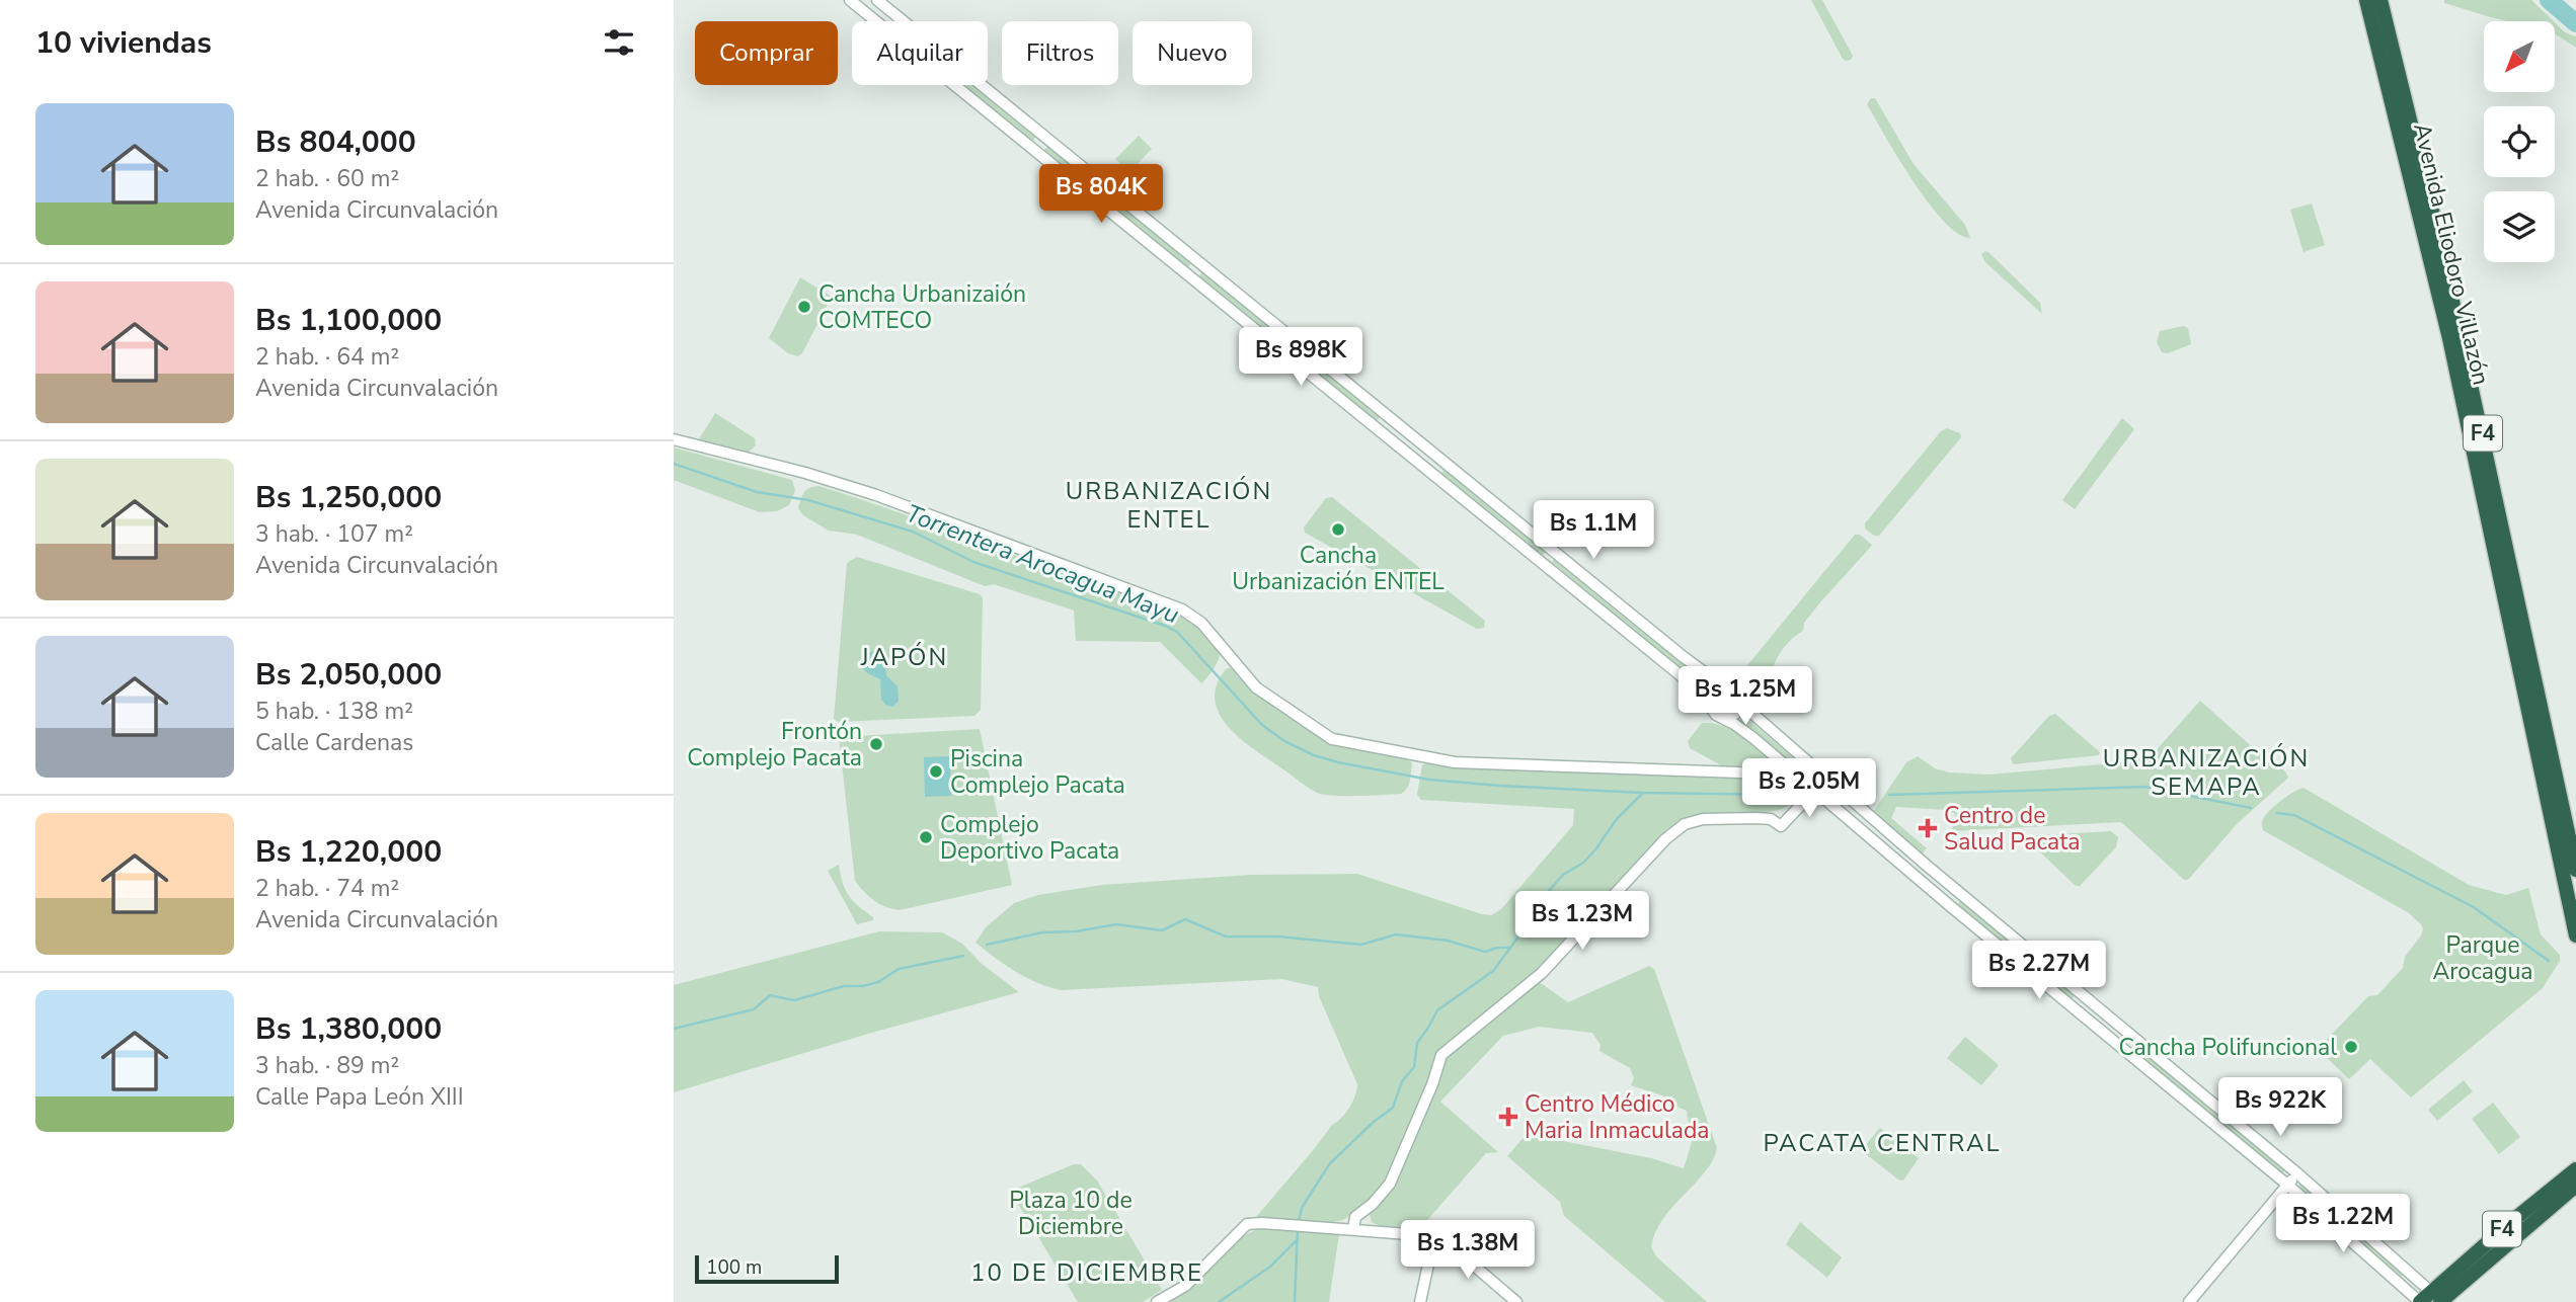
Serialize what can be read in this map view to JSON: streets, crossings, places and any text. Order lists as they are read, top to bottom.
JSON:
{
  "streets": {
    "highway": ["Avenida Eliodoro Villazón", "F4"]
  },
  "districts": [
    "URBANIZACIÓN ENTEL",
    "JAPÓN",
    "URBANIZACIÓN SEMAPA",
    "PACATA CENTRAL",
    "10 DE DICIEMBRE"
  ],
  "water": ["Torrentera Arocagua Mayu"],
  "parks": ["Parque Arocagua", "Plaza 10 de Diciembre"],
  "places": {
    "other": [
      "Cancha Urbanizaión COMTECO",
      "Cancha Urbanización ENTEL",
      "Frontón Complejo Pacata",
      "Piscina Complejo Pacata",
      "Complejo Deportivo Pacata",
      "Cancha Polifuncional"
    ],
    "health": ["Centro de Salud Pacata", "Centro Médico Maria Inmaculada"]
  },
  "scale_bar": "100 m",
  "north": "bottom left",
  "page": {
    "heading": "10 viviendas",
    "chip": [
      "Comprar",
      "Alquilar",
      "Filtros",
      "Nuevo"
    ],
    "list": [
      {
        "name": "Bs 804,000",
        "note": "2 hab. · 60 m² · Avenida Circunvalación"
      },
      {
        "name": "Bs 1,100,000",
        "note": "2 hab. · 64 m² · Avenida Circunvalación"
      },
      {
        "name": "Bs 1,250,000",
        "note": "3 hab. · 107 m² · Avenida Circunvalación"
      },
      {
        "name": "Bs 2,050,000",
        "note": "5 hab. · 138 m² · Calle Cardenas"
      },
      {
        "name": "Bs 1,220,000",
        "note": "2 hab. · 74 m² · Avenida Circunvalación"
      },
      {
        "name": "Bs 1,380,000",
        "note": "3 hab. · 89 m² · Calle Papa León XIII"
      }
    ],
    "price": [
      "Bs 804K",
      "Bs 898K",
      "Bs 1.1M",
      "Bs 1.25M",
      "Bs 2.05M",
      "Bs 1.23M",
      "Bs 2.27M",
      "Bs 922K",
      "Bs 1.22M",
      "Bs 1.38M"
    ],
    "scale": "100 m"
  }
}
